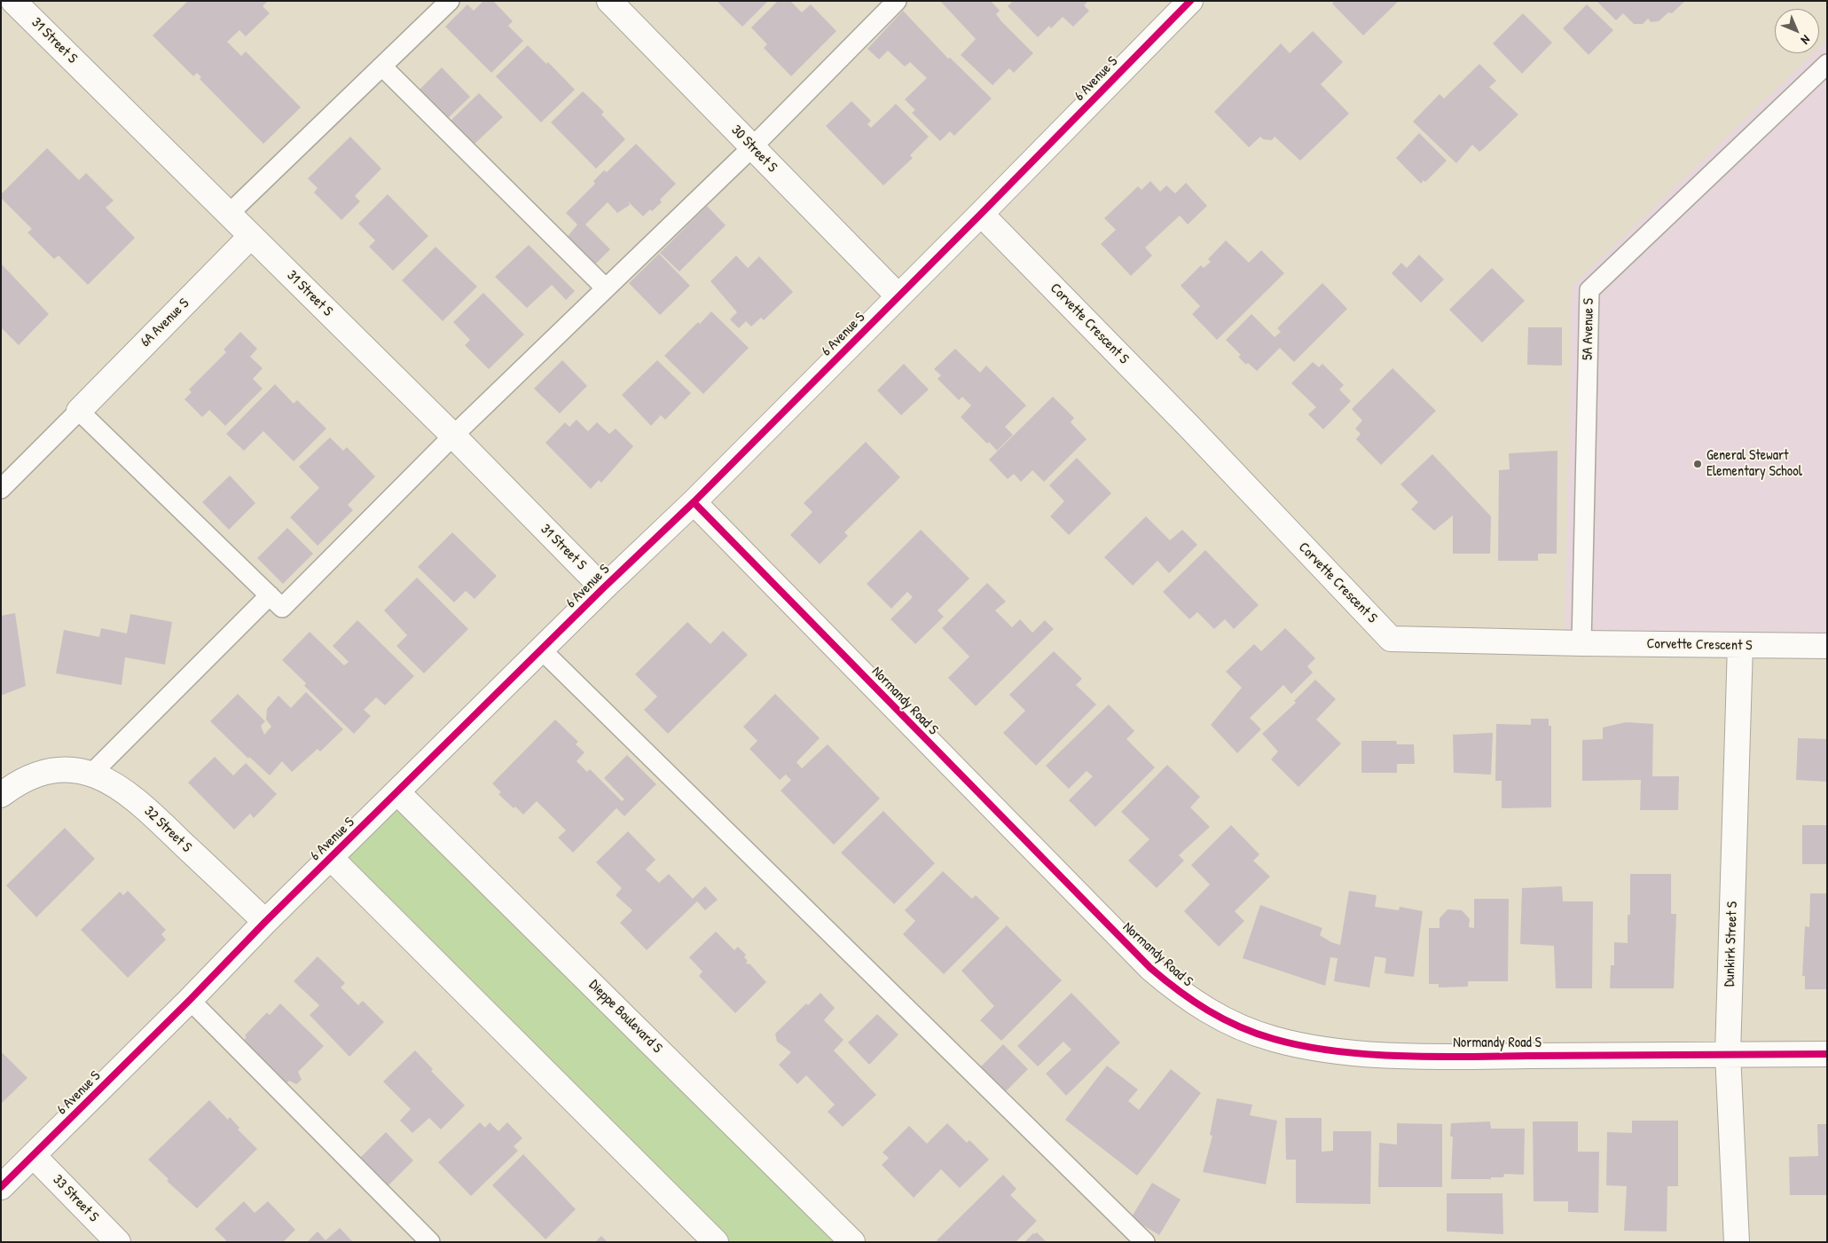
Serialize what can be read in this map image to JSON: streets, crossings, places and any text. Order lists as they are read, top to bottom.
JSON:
{
  "streets": {
    "street": [
      "31 Street S",
      "6 Avenue S",
      "30 Street S",
      "6A Avenue S",
      "Corvette Crescent S",
      "Normandy Road S",
      "32 Street S",
      "Dunkirk Street S",
      "Dieppe Boulevard S",
      "33 Street S"
    ],
    "lane": ["5A Avenue S"]
  },
  "crossings": [
    ["31 Street S", "6 Avenue S"],
    ["31 Street S", "6A Avenue S"],
    ["6 Avenue S", "30 Street S"],
    ["6 Avenue S", "Corvette Crescent S"],
    ["6 Avenue S", "Normandy Road S"],
    ["6 Avenue S", "32 Street S"],
    ["6 Avenue S", "Dieppe Boulevard S"],
    ["6 Avenue S", "33 Street S"],
    ["Corvette Crescent S", "5A Avenue S"],
    ["Corvette Crescent S", "Dunkirk Street S"],
    ["Normandy Road S", "Dunkirk Street S"]
  ],
  "places": ["General Stewart Elementary School"],
  "north": "bottom right"
}
